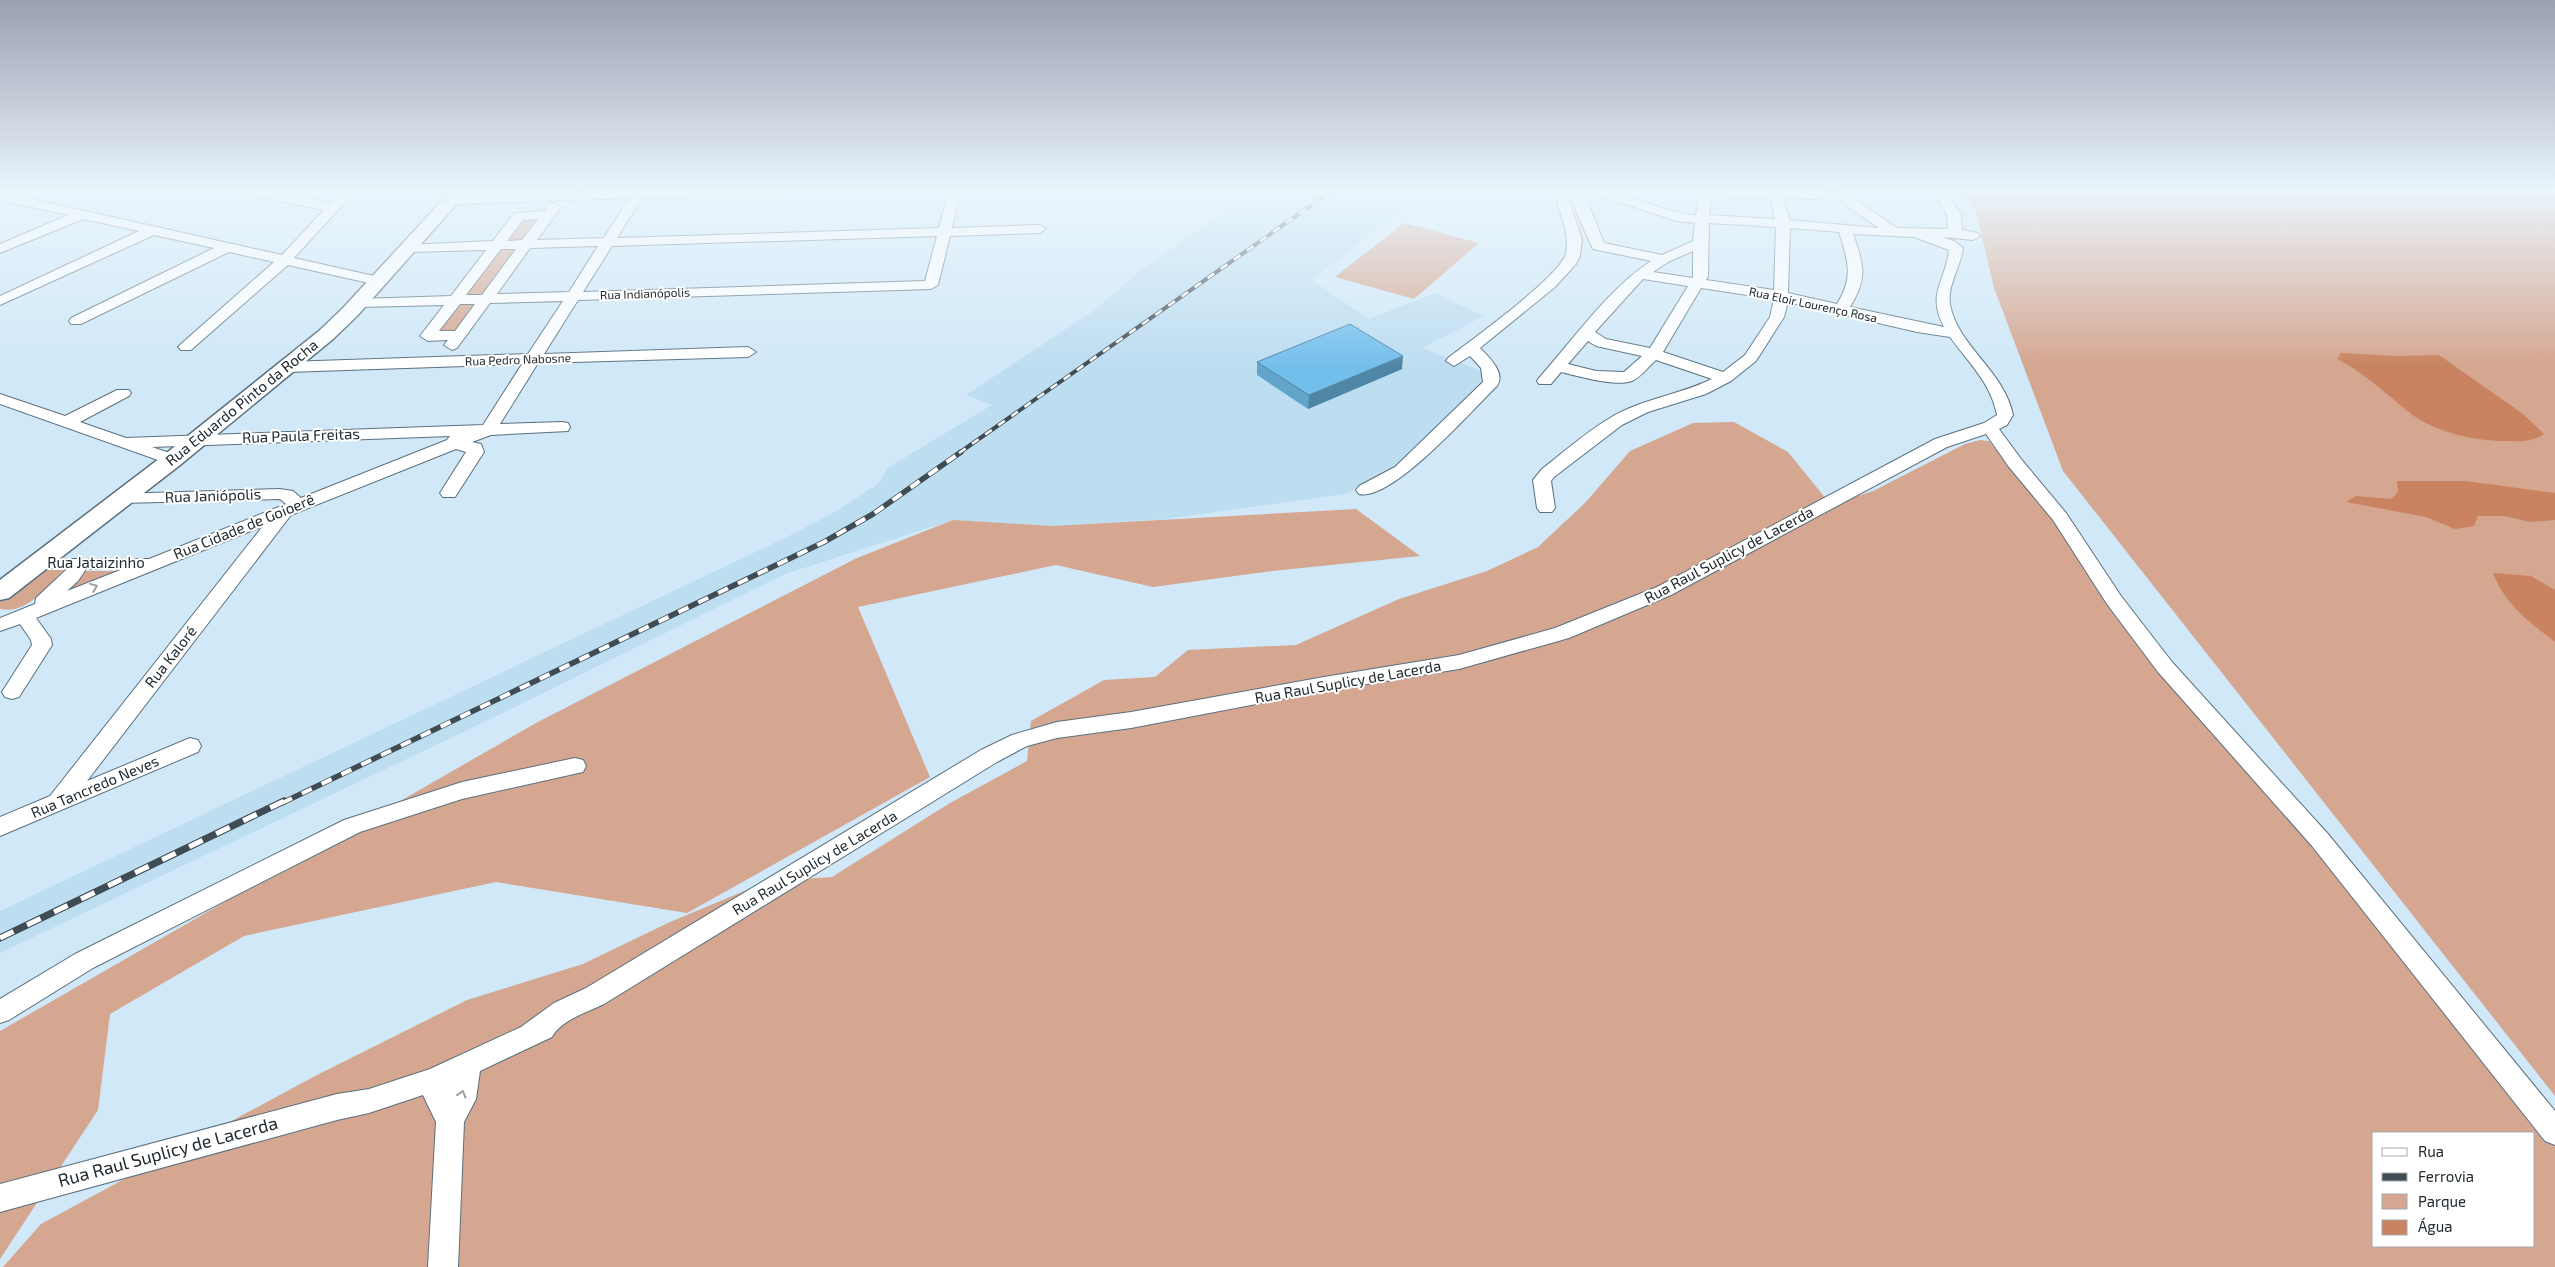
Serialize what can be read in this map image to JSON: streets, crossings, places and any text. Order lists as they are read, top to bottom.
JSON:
{
  "streets": {
    "main road": ["Rua Eduardo Pinto da Rocha"],
    "street": [
      "Rua Indianópolis",
      "Rua Eloir Lourenço Rosa",
      "Rua Pedro Nabosne",
      "Rua Paula Freitas",
      "Rua Janiópolis",
      "Rua Cidade de Goioerê",
      "Rua Raul Suplicy de Lacerda",
      "Rua Jataizinho",
      "Rua Kaloré",
      "Rua Tancredo Neves"
    ]
  },
  "crossings": [
    ["Rua Indianópolis", "Rua Eduardo Pinto da Rocha"],
    ["Rua Pedro Nabosne", "Rua Eduardo Pinto da Rocha"],
    ["Rua Eduardo Pinto da Rocha", "Rua Paula Freitas"],
    ["Rua Eduardo Pinto da Rocha", "Rua Janiópolis"],
    ["Rua Eduardo Pinto da Rocha", "Rua Jataizinho"],
    ["Rua Paula Freitas", "Rua Cidade de Goioerê"],
    ["Rua Janiópolis", "Rua Cidade de Goioerê"],
    ["Rua Janiópolis", "Rua Kaloré"],
    ["Rua Cidade de Goioerê", "Rua Jataizinho"],
    ["Rua Cidade de Goioerê", "Rua Kaloré"],
    ["Rua Kaloré", "Rua Tancredo Neves"]
  ],
  "legend": [
    "Rua",
    "Ferrovia",
    "Parque",
    "Água"
  ]
}
